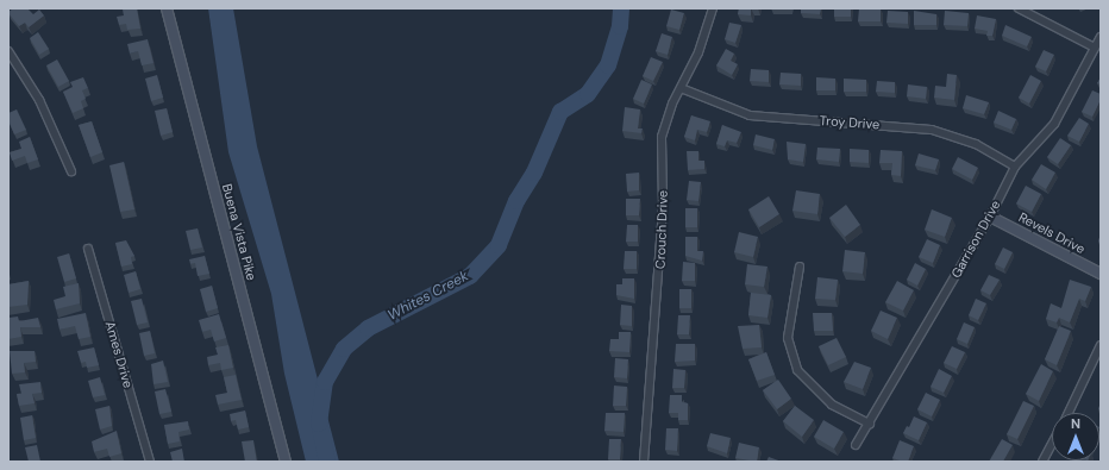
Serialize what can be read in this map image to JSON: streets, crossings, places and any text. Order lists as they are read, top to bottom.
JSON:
{
  "streets": {
    "main road": ["Buena Vista Pike", "Revels Drive"],
    "street": [
      "Troy Drive",
      "Crouch Drive",
      "Garrison Drive",
      "Ames Drive"
    ]
  },
  "crossings": [
    ["Troy Drive", "Crouch Drive"],
    ["Troy Drive", "Garrison Drive"],
    ["Revels Drive", "Garrison Drive"]
  ],
  "water": ["Whites Creek"],
  "north": "top"
}
